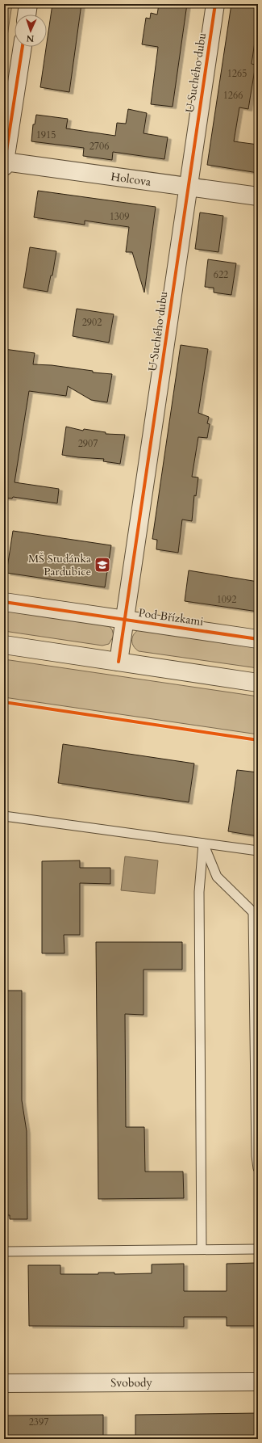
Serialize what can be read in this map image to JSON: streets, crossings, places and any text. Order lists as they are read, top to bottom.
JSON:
{
  "streets": {
    "street": [
      "U Suchého dubu",
      "Holcova",
      "Pod Břízkami",
      "Svobody"
    ]
  },
  "crossings": [
    ["U Suchého dubu", "Holcova"],
    ["U Suchého dubu", "Pod Břízkami"]
  ],
  "places": {
    "school or university": ["MŠ Studánka Pardubice"]
  },
  "house_numbers": [
    "1265",
    "1266",
    "1915",
    "2706",
    "1309",
    "622",
    "2902",
    "2907",
    "1092",
    "2397"
  ],
  "north": "bottom"
}
